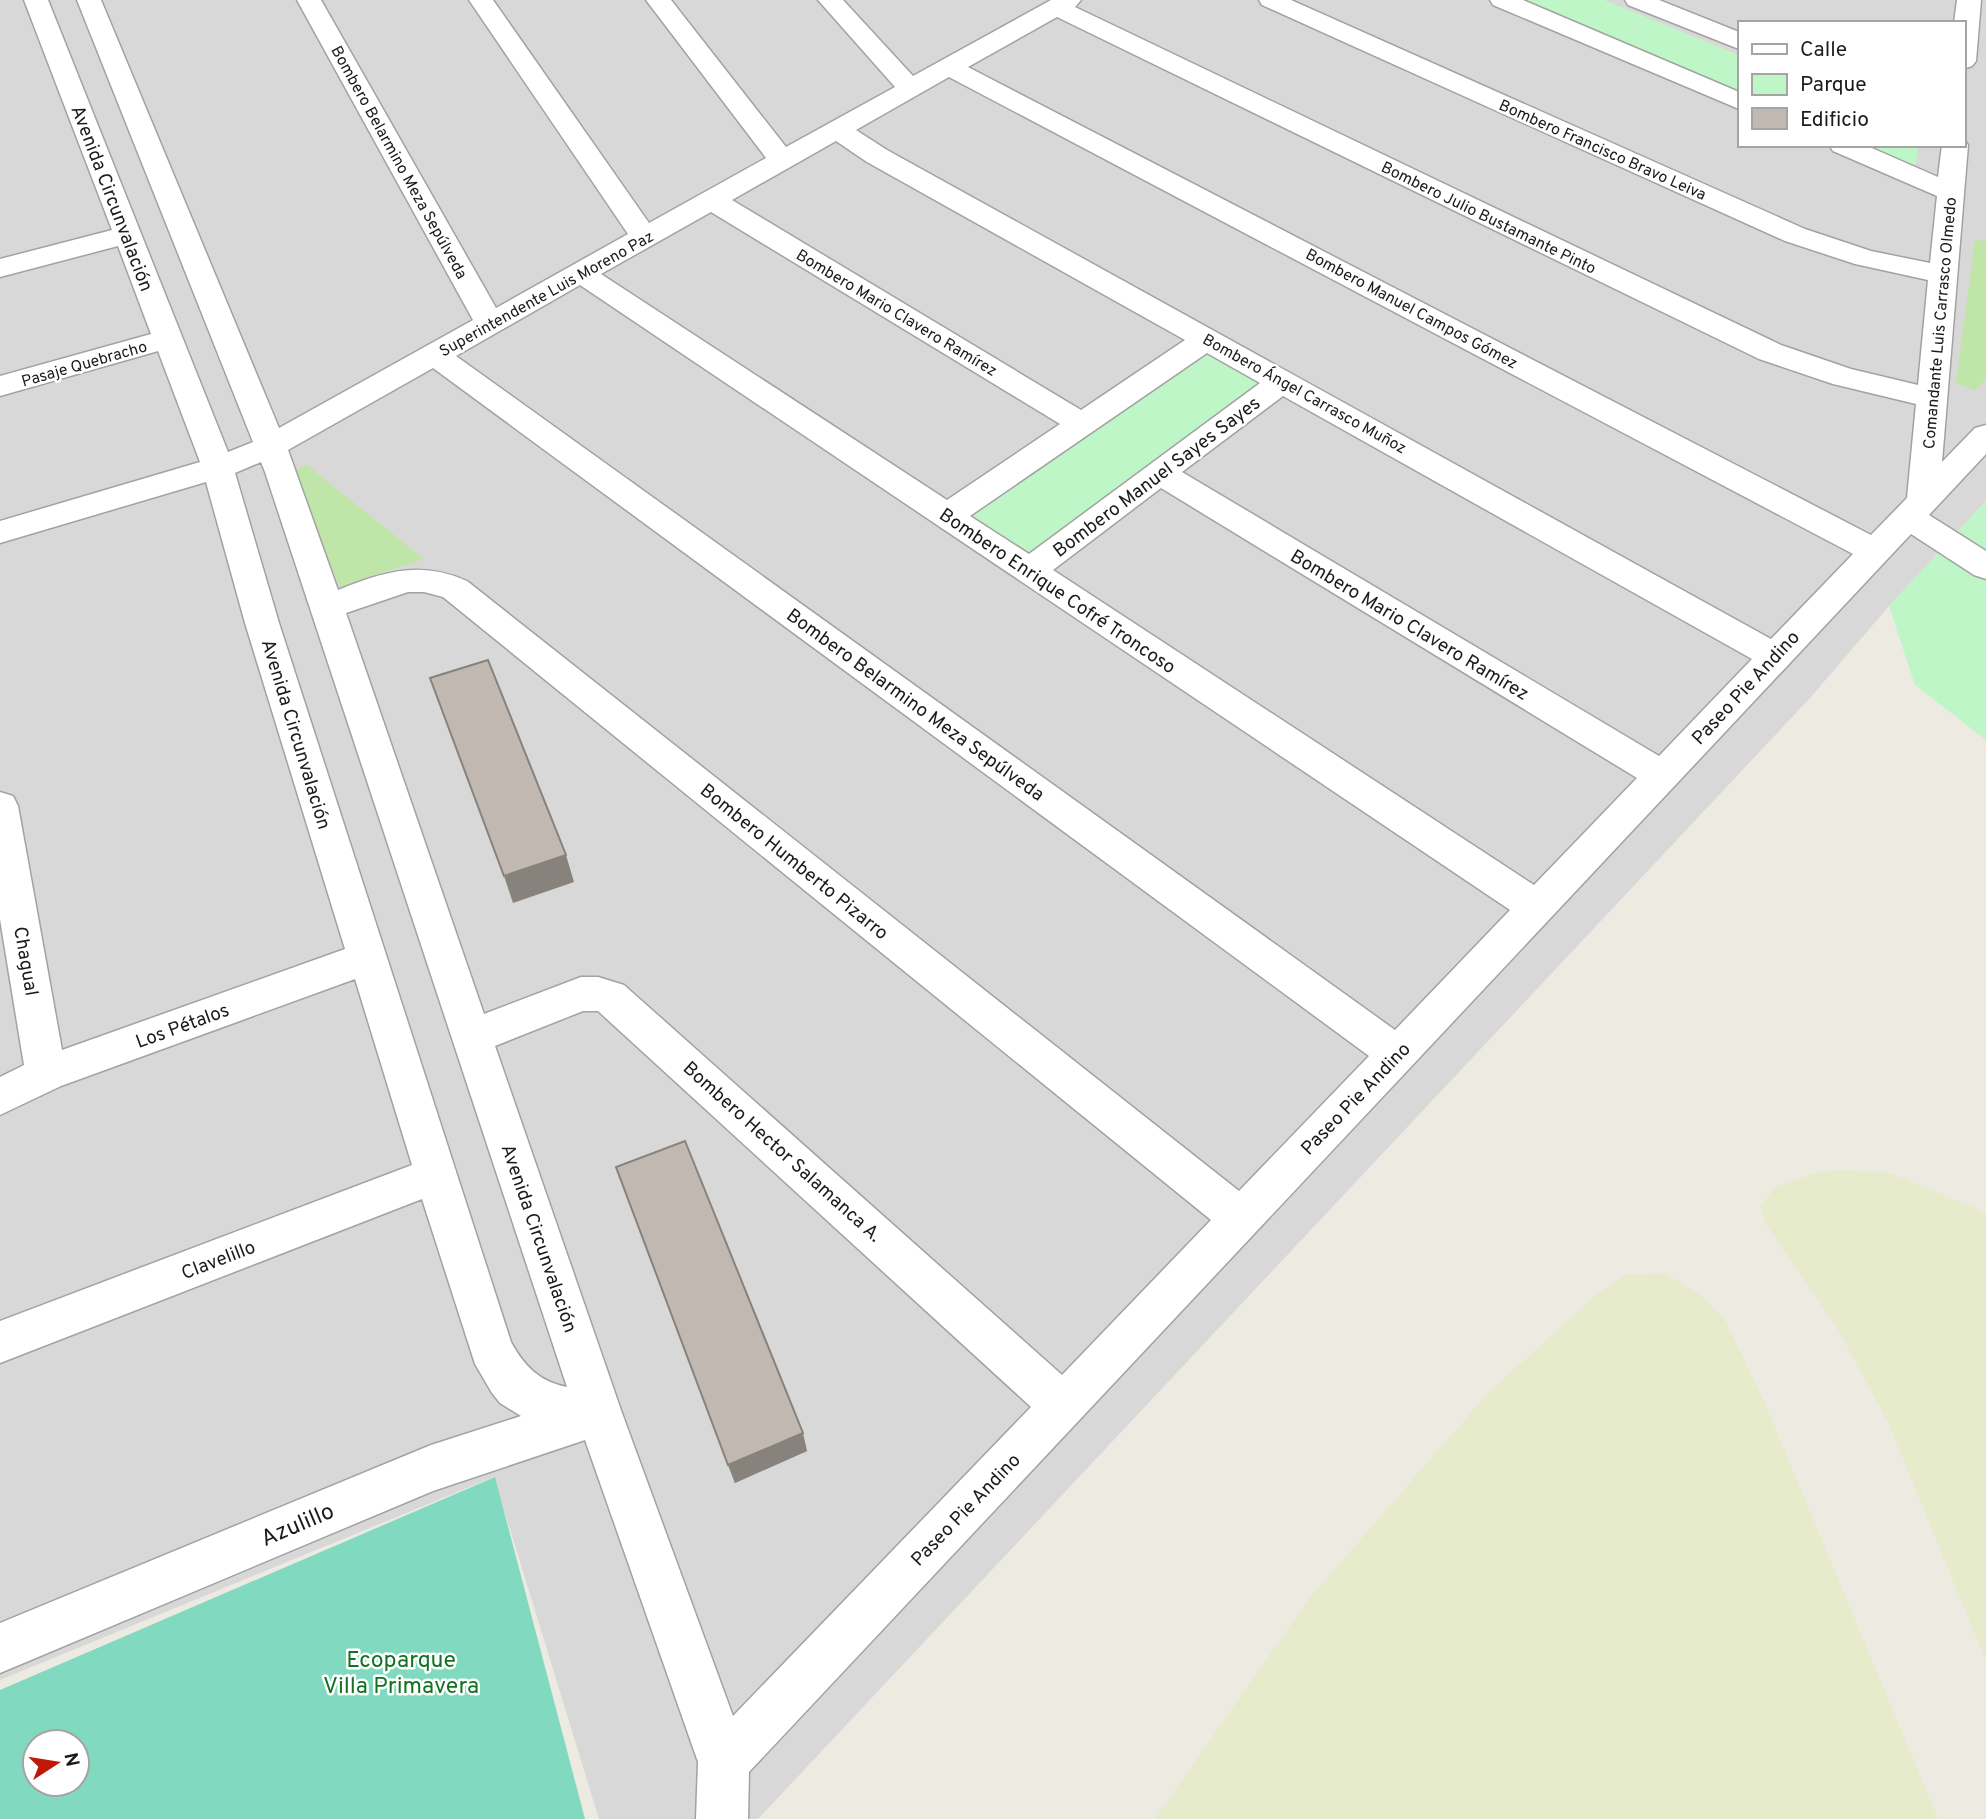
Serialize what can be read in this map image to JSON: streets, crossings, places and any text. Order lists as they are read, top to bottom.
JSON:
{
  "streets": {
    "street": [
      "Bombero Francisco Bravo Leiva",
      "Bombero Belarmino Meza Sepúlveda",
      "Avenida Circunvalación",
      "Bombero Julio Bustamante Pinto",
      "Superintendente Luis Moreno Paz",
      "Bombero Manuel Campos Gómez",
      "Bombero Mario Clavero Ramírez",
      "Comandante Luis Carrasco Olmedo",
      "Pasaje Quebracho",
      "Bombero Ángel Carrasco Muñoz",
      "Bombero Manuel Sayes Sayes",
      "Bombero Enrique Cofré Troncoso",
      "Paseo Pie Andino",
      "Bombero Humberto Pizarro",
      "Chagual",
      "Los Pétalos",
      "Bombero Hector Salamanca A.",
      "Clavelillo",
      "Azulillo"
    ]
  },
  "crossings": [
    ["Bombero Francisco Bravo Leiva", "Comandante Luis Carrasco Olmedo"],
    ["Bombero Belarmino Meza Sepúlveda", "Superintendente Luis Moreno Paz"],
    ["Bombero Belarmino Meza Sepúlveda", "Paseo Pie Andino"],
    ["Avenida Circunvalación", "Superintendente Luis Moreno Paz"],
    ["Avenida Circunvalación", "Pasaje Quebracho"],
    ["Avenida Circunvalación", "Paseo Pie Andino"],
    ["Avenida Circunvalación", "Bombero Humberto Pizarro"],
    ["Avenida Circunvalación", "Los Pétalos"],
    ["Avenida Circunvalación", "Bombero Hector Salamanca A."],
    ["Avenida Circunvalación", "Clavelillo"],
    ["Avenida Circunvalación", "Azulillo"],
    ["Bombero Julio Bustamante Pinto", "Superintendente Luis Moreno Paz"],
    ["Bombero Julio Bustamante Pinto", "Comandante Luis Carrasco Olmedo"],
    ["Superintendente Luis Moreno Paz", "Bombero Manuel Campos Gómez"],
    ["Superintendente Luis Moreno Paz", "Bombero Mario Clavero Ramírez"],
    ["Superintendente Luis Moreno Paz", "Bombero Ángel Carrasco Muñoz"],
    ["Superintendente Luis Moreno Paz", "Bombero Enrique Cofré Troncoso"],
    ["Bombero Manuel Campos Gómez", "Paseo Pie Andino"],
    ["Bombero Mario Clavero Ramírez", "Bombero Manuel Sayes Sayes"],
    ["Bombero Mario Clavero Ramírez", "Paseo Pie Andino"],
    ["Comandante Luis Carrasco Olmedo", "Paseo Pie Andino"],
    ["Bombero Ángel Carrasco Muñoz", "Bombero Manuel Sayes Sayes"],
    ["Bombero Ángel Carrasco Muñoz", "Paseo Pie Andino"],
    ["Bombero Manuel Sayes Sayes", "Bombero Enrique Cofré Troncoso"],
    ["Bombero Enrique Cofré Troncoso", "Paseo Pie Andino"],
    ["Paseo Pie Andino", "Bombero Humberto Pizarro"],
    ["Paseo Pie Andino", "Bombero Hector Salamanca A."],
    ["Chagual", "Los Pétalos"]
  ],
  "parks": ["Ecoparque Villa Primavera"],
  "legend": ["Calle", "Parque", "Edificio"],
  "north": "right"
}
